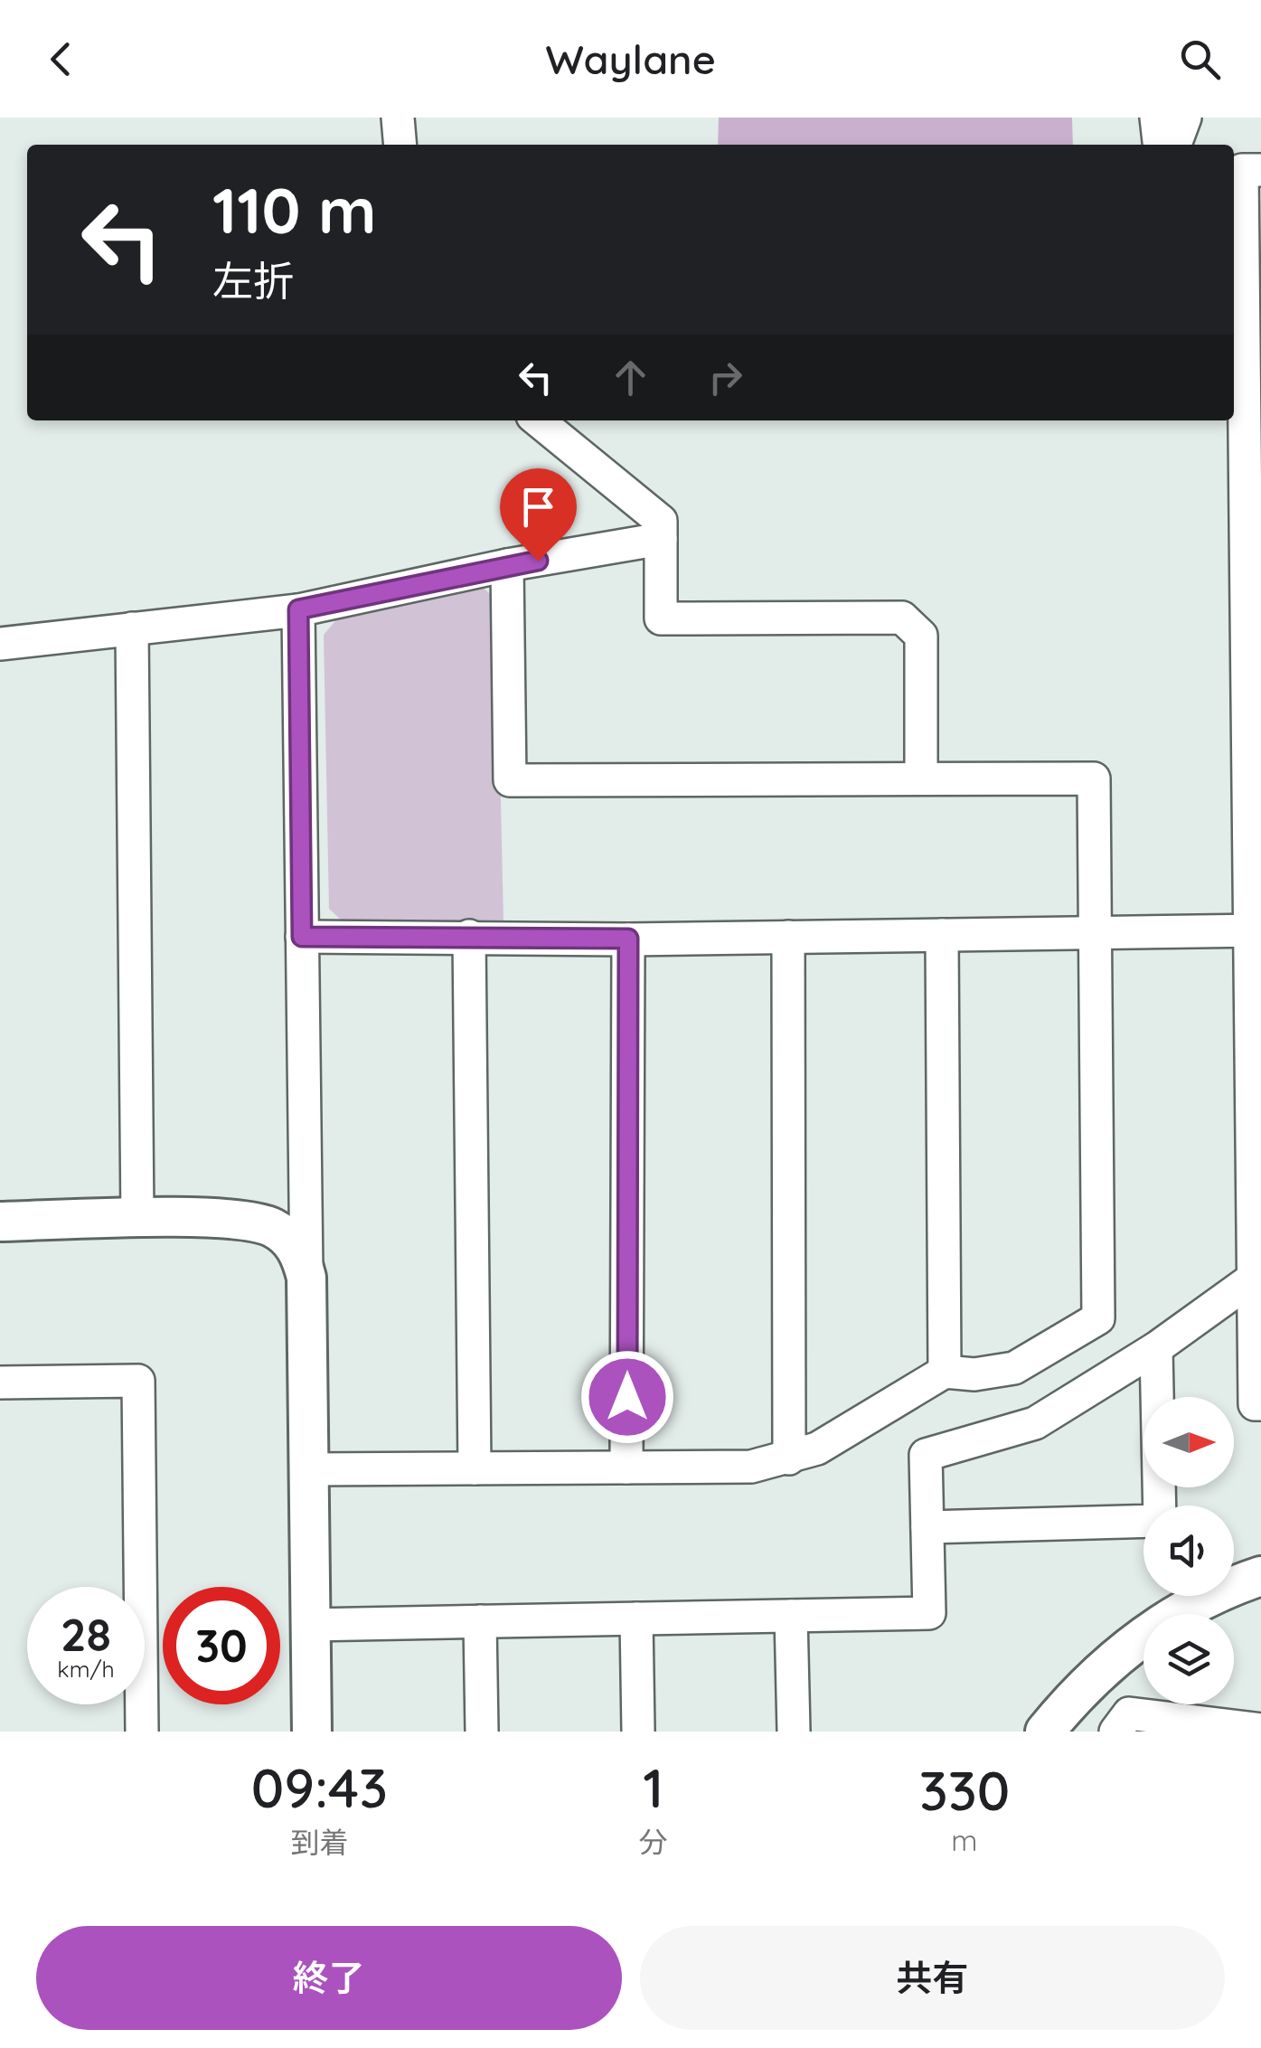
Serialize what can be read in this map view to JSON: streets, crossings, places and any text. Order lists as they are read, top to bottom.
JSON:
{
  "north": "right",
  "page": {
    "header": "Waylane",
    "turn": ["110 m", "左折"],
    "speed": "28 km/h",
    "limit": "30",
    "eta": [
      "09:43",
      "到着",
      "1",
      "分",
      "330",
      "m"
    ],
    "buttons": ["終了", "共有"]
  }
}
